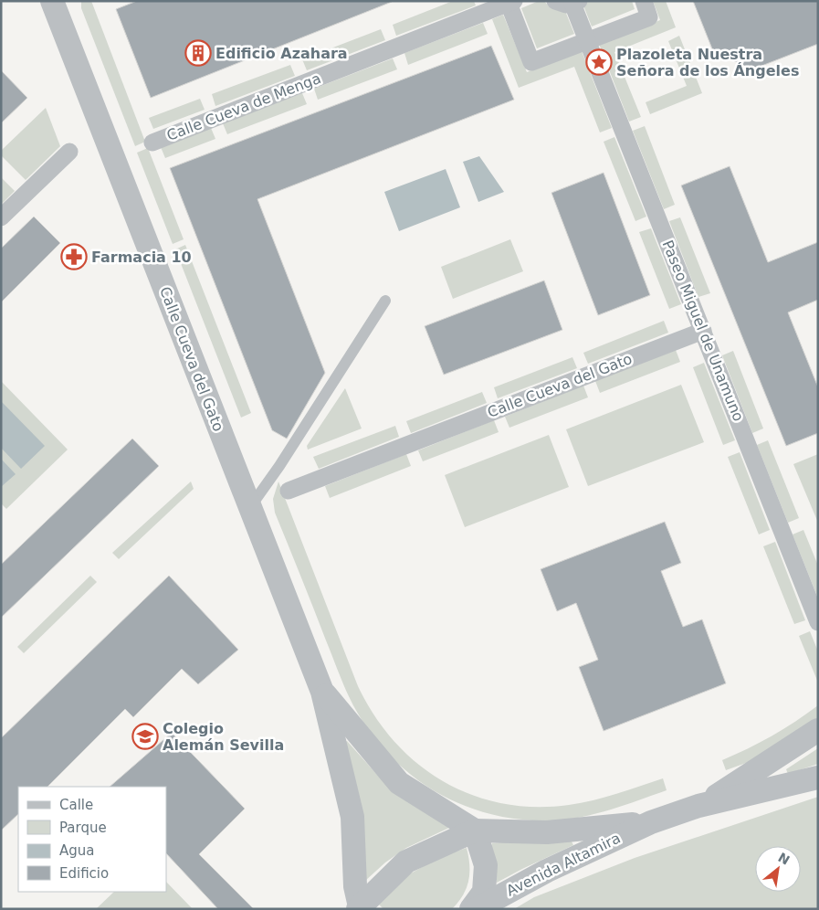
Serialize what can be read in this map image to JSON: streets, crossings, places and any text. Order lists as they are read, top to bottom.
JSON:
{
  "streets": {
    "street": [
      "Calle Cueva de Menga",
      "Paseo Miguel de Unamuno",
      "Calle Cueva del Gato",
      "Avenida Altamira"
    ]
  },
  "crossings": [
    ["Paseo Miguel de Unamuno", "Calle Cueva del Gato"]
  ],
  "places": {
    "building": ["Edificio Azahara"],
    "place": ["Plazoleta Nuestra Señora de los Ángeles"],
    "pharmacy": ["Farmacia 10"],
    "school or university": ["Colegio Alemán Sevilla"]
  },
  "legend": [
    "Calle",
    "Parque",
    "Agua",
    "Edificio"
  ],
  "north": "top right"
}
